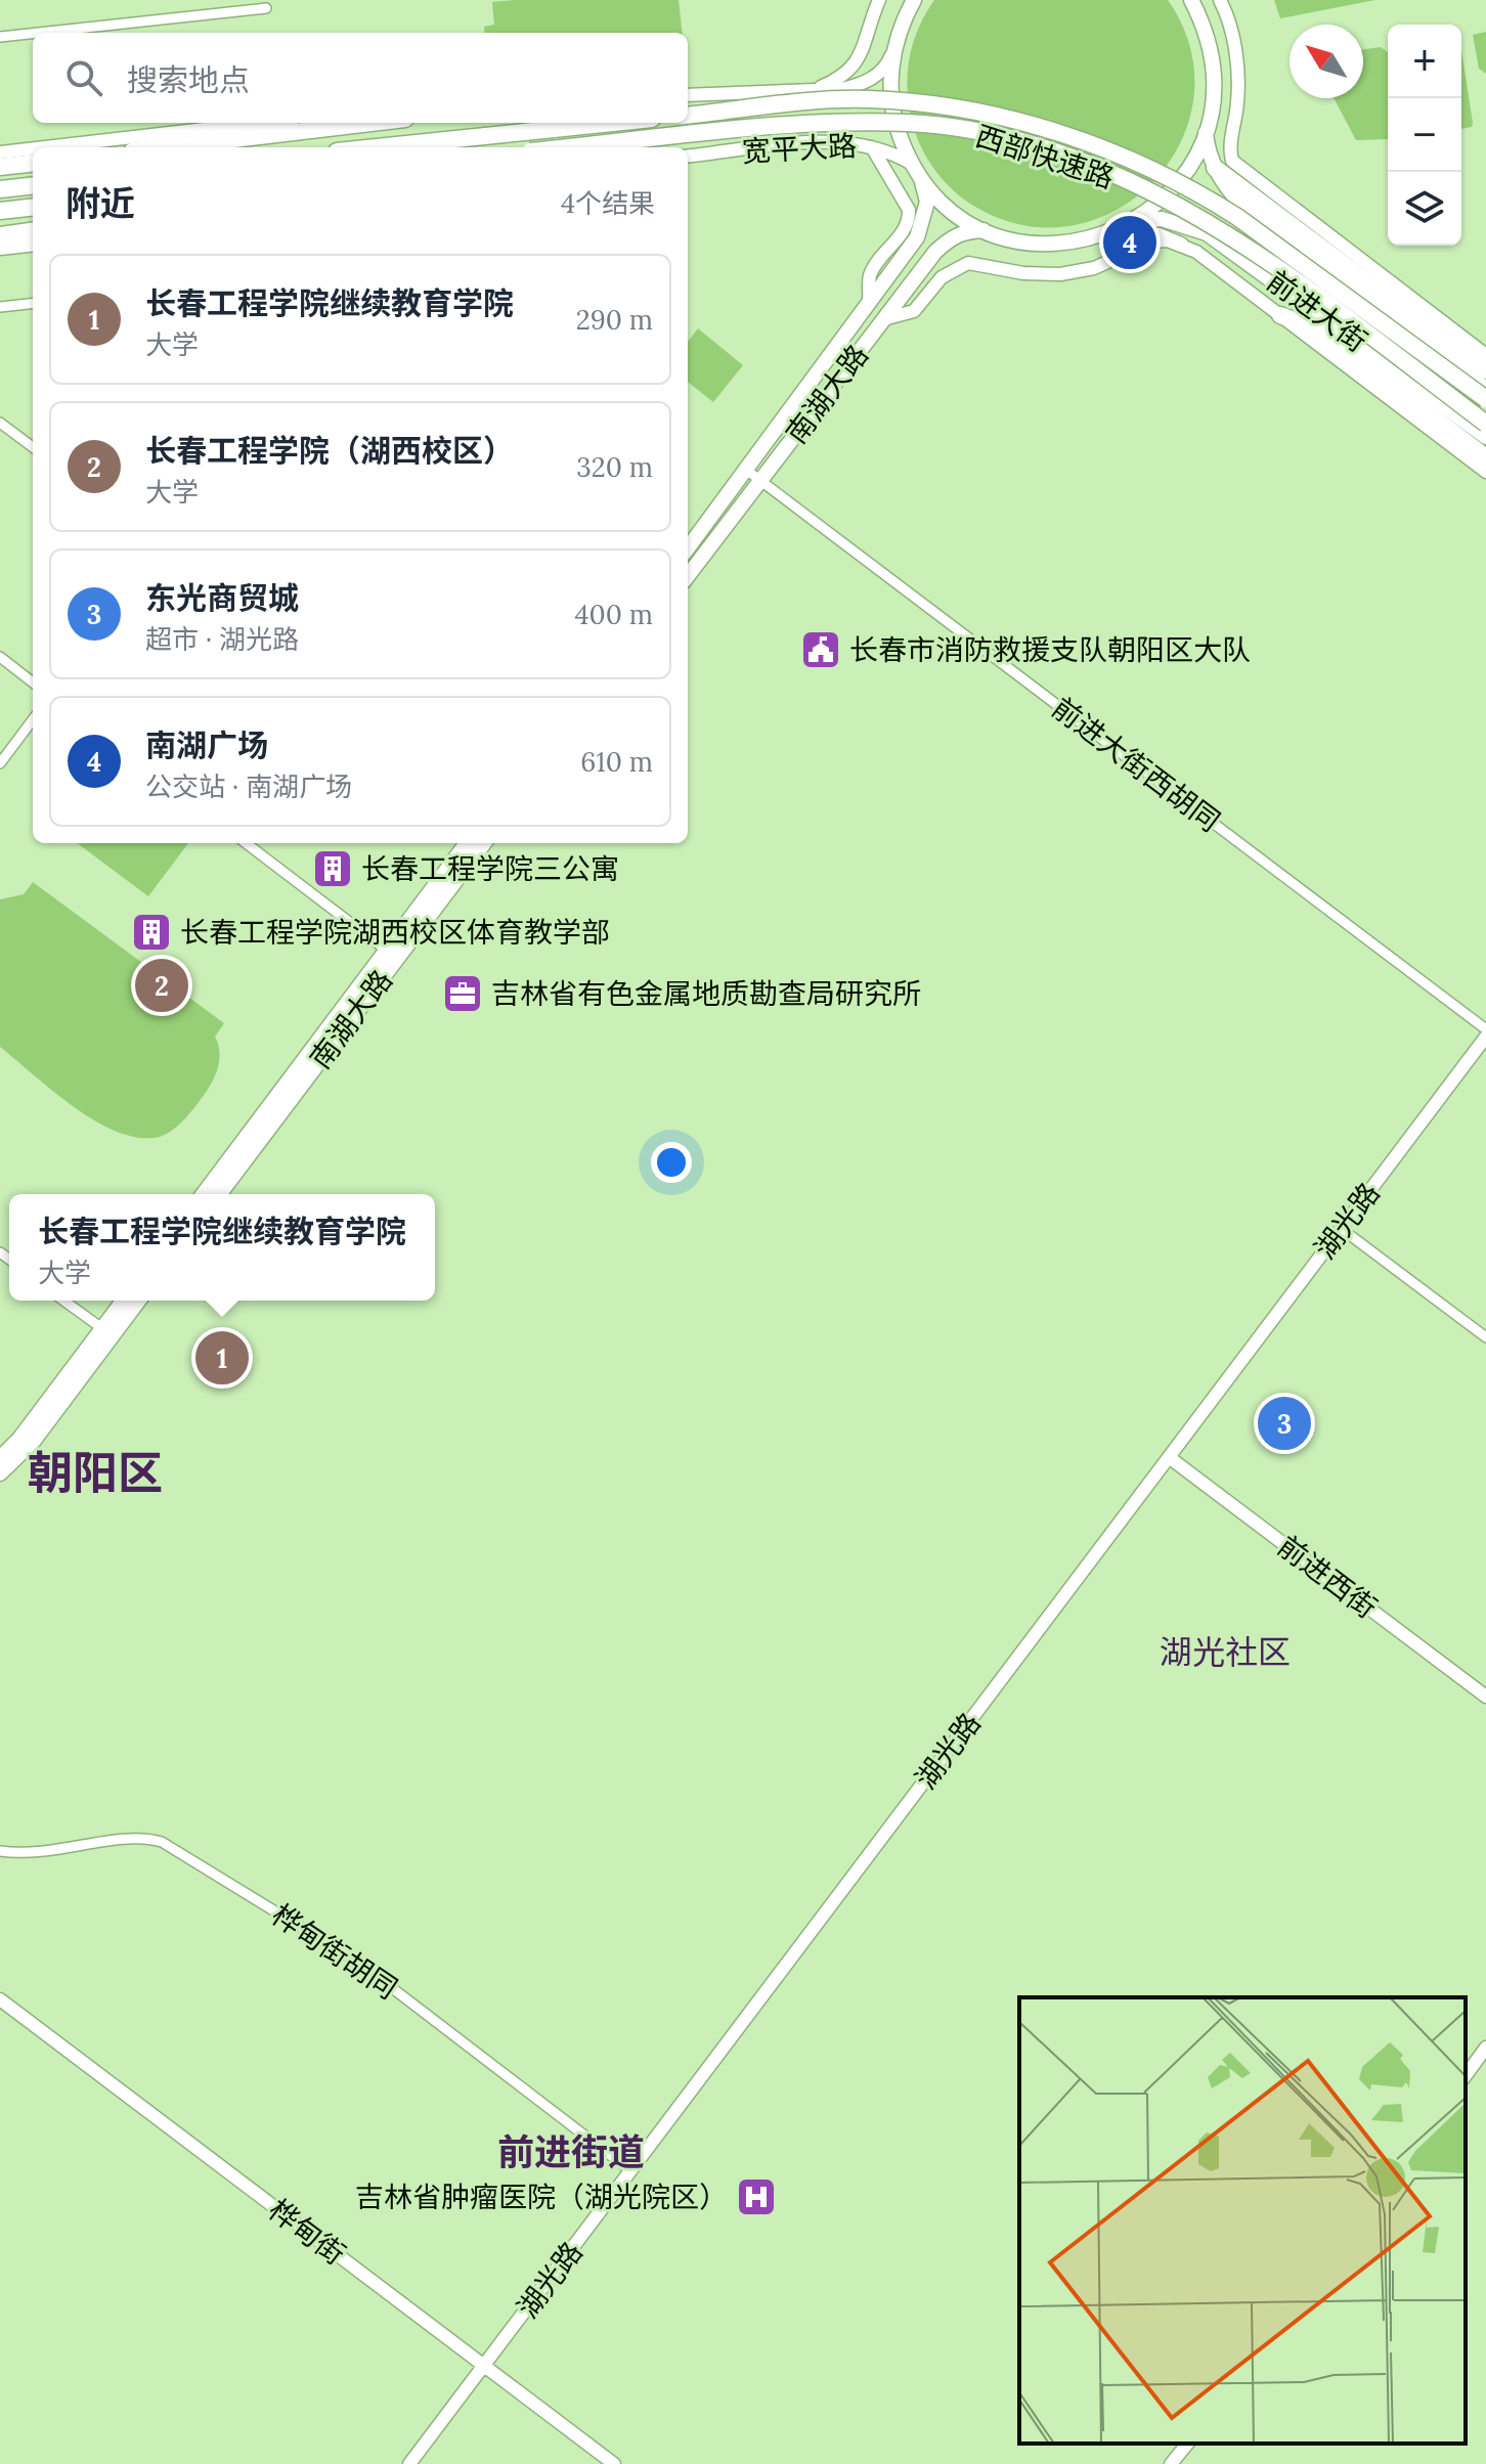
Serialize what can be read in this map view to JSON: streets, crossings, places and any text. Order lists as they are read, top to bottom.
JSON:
{
  "streets": {
    "highway": ["西部快速路"],
    "main road": ["前进大街", "南湖大路"],
    "street": [
      "宽平大路",
      "前进大街西胡同",
      "湖光路",
      "前进西街",
      "桦甸街胡同",
      "桦甸街"
    ]
  },
  "crossings": [
    ["南湖大路", "前进大街西胡同"],
    ["湖光路", "前进西街"],
    ["湖光路", "桦甸街胡同"],
    ["湖光路", "桦甸街"]
  ],
  "districts": ["朝阳区", "湖光社区", "前进街道"],
  "places": {
    "public building": ["长春市消防救援支队朝阳区大队"],
    "building": ["长春工程学院三公寓", "长春工程学院湖西校区体育教学部"],
    "office": ["吉林省有色金属地质勘查局研究所"],
    "hospital": ["吉林省肿瘤医院（湖光院区）"]
  },
  "north": "top left",
  "page": {
    "map_buttons": ["+", "−"],
    "search": "搜索地点",
    "heading": ["附近", "4个结果"],
    "pins": [
      "4",
      "2",
      "1",
      "3"
    ],
    "list": [
      {
        "mark": "1",
        "name": "长春工程学院继续教育学院",
        "note": "大学",
        "value": "290 m"
      },
      {
        "mark": "2",
        "name": "长春工程学院（湖西校区）",
        "note": "大学",
        "value": "320 m"
      },
      {
        "mark": "3",
        "name": "东光商贸城",
        "note": "超市 · 湖光路",
        "value": "400 m"
      },
      {
        "mark": "4",
        "name": "南湖广场",
        "note": "公交站 · 南湖广场",
        "value": "610 m"
      }
    ],
    "popup": ["长春工程学院继续教育学院", "大学"]
  }
}
